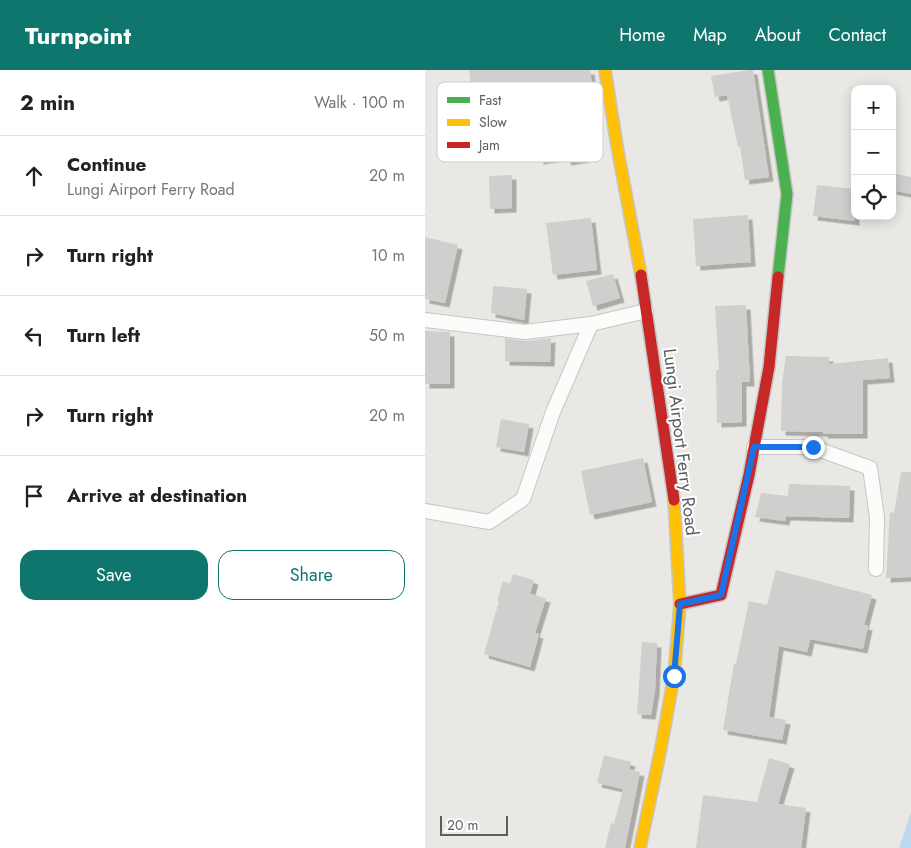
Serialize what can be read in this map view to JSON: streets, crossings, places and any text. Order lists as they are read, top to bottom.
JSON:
{
  "streets": {
    "main road": ["Lungi Airport Ferry Road"]
  },
  "legend": ["Fast", "Slow", "Jam"],
  "scale_bar": "20 m",
  "page": {
    "header": "Turnpoint",
    "nav": [
      "Home",
      "Map",
      "About",
      "Contact"
    ],
    "heading": ["2 min", "Walk · 100 m"],
    "map_buttons": ["+", "−"],
    "list": [
      ["Continue", "Lungi Airport Ferry Road", "20 m"],
      ["Turn right", "10 m"],
      ["Turn left", "50 m"],
      ["Turn right", "20 m"],
      "Arrive at destination"
    ],
    "buttons": ["Save", "Share"],
    "scale": "20 m"
  }
}
